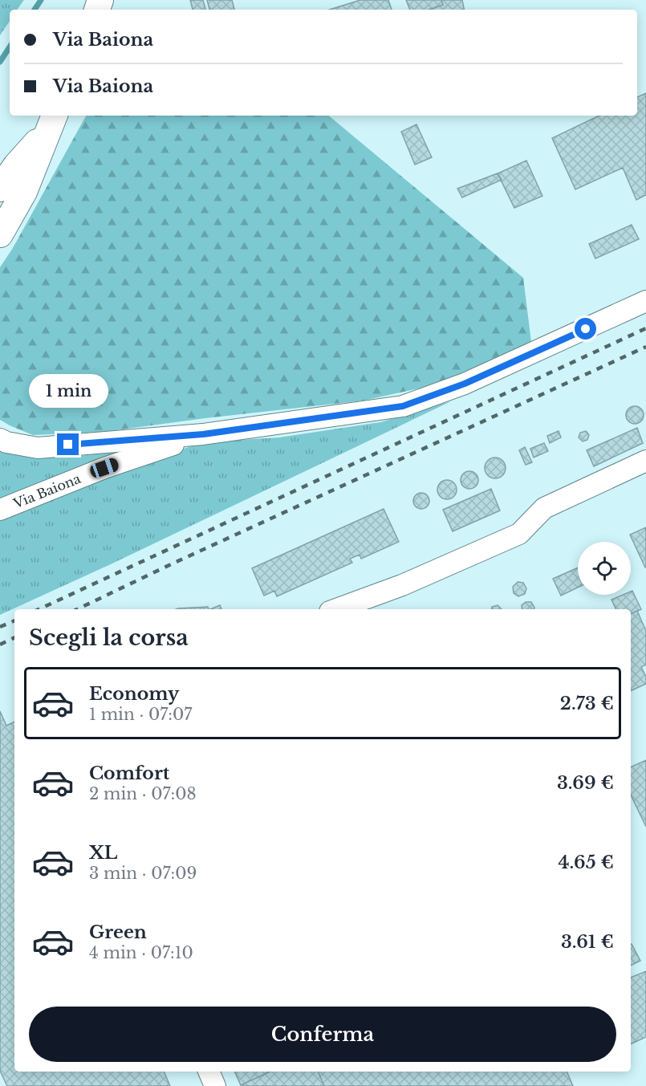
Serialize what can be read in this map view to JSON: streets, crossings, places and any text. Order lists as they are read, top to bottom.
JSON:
{
  "streets": {
    "street": ["Via Baiona"]
  },
  "page": {
    "banner": ["Via Baiona", "Via Baiona"],
    "bubble": "1 min",
    "heading": "Scegli la corsa",
    "list": [
      {
        "name": "Economy",
        "note": "1 min · 07:07",
        "value": "2.73 €"
      },
      {
        "name": "Comfort",
        "note": "2 min · 07:08",
        "value": "3.69 €"
      },
      {
        "name": "XL",
        "note": "3 min · 07:09",
        "value": "4.65 €"
      },
      {
        "name": "Green",
        "note": "4 min · 07:10",
        "value": "3.61 €"
      }
    ],
    "buttons": "Conferma"
  }
}
